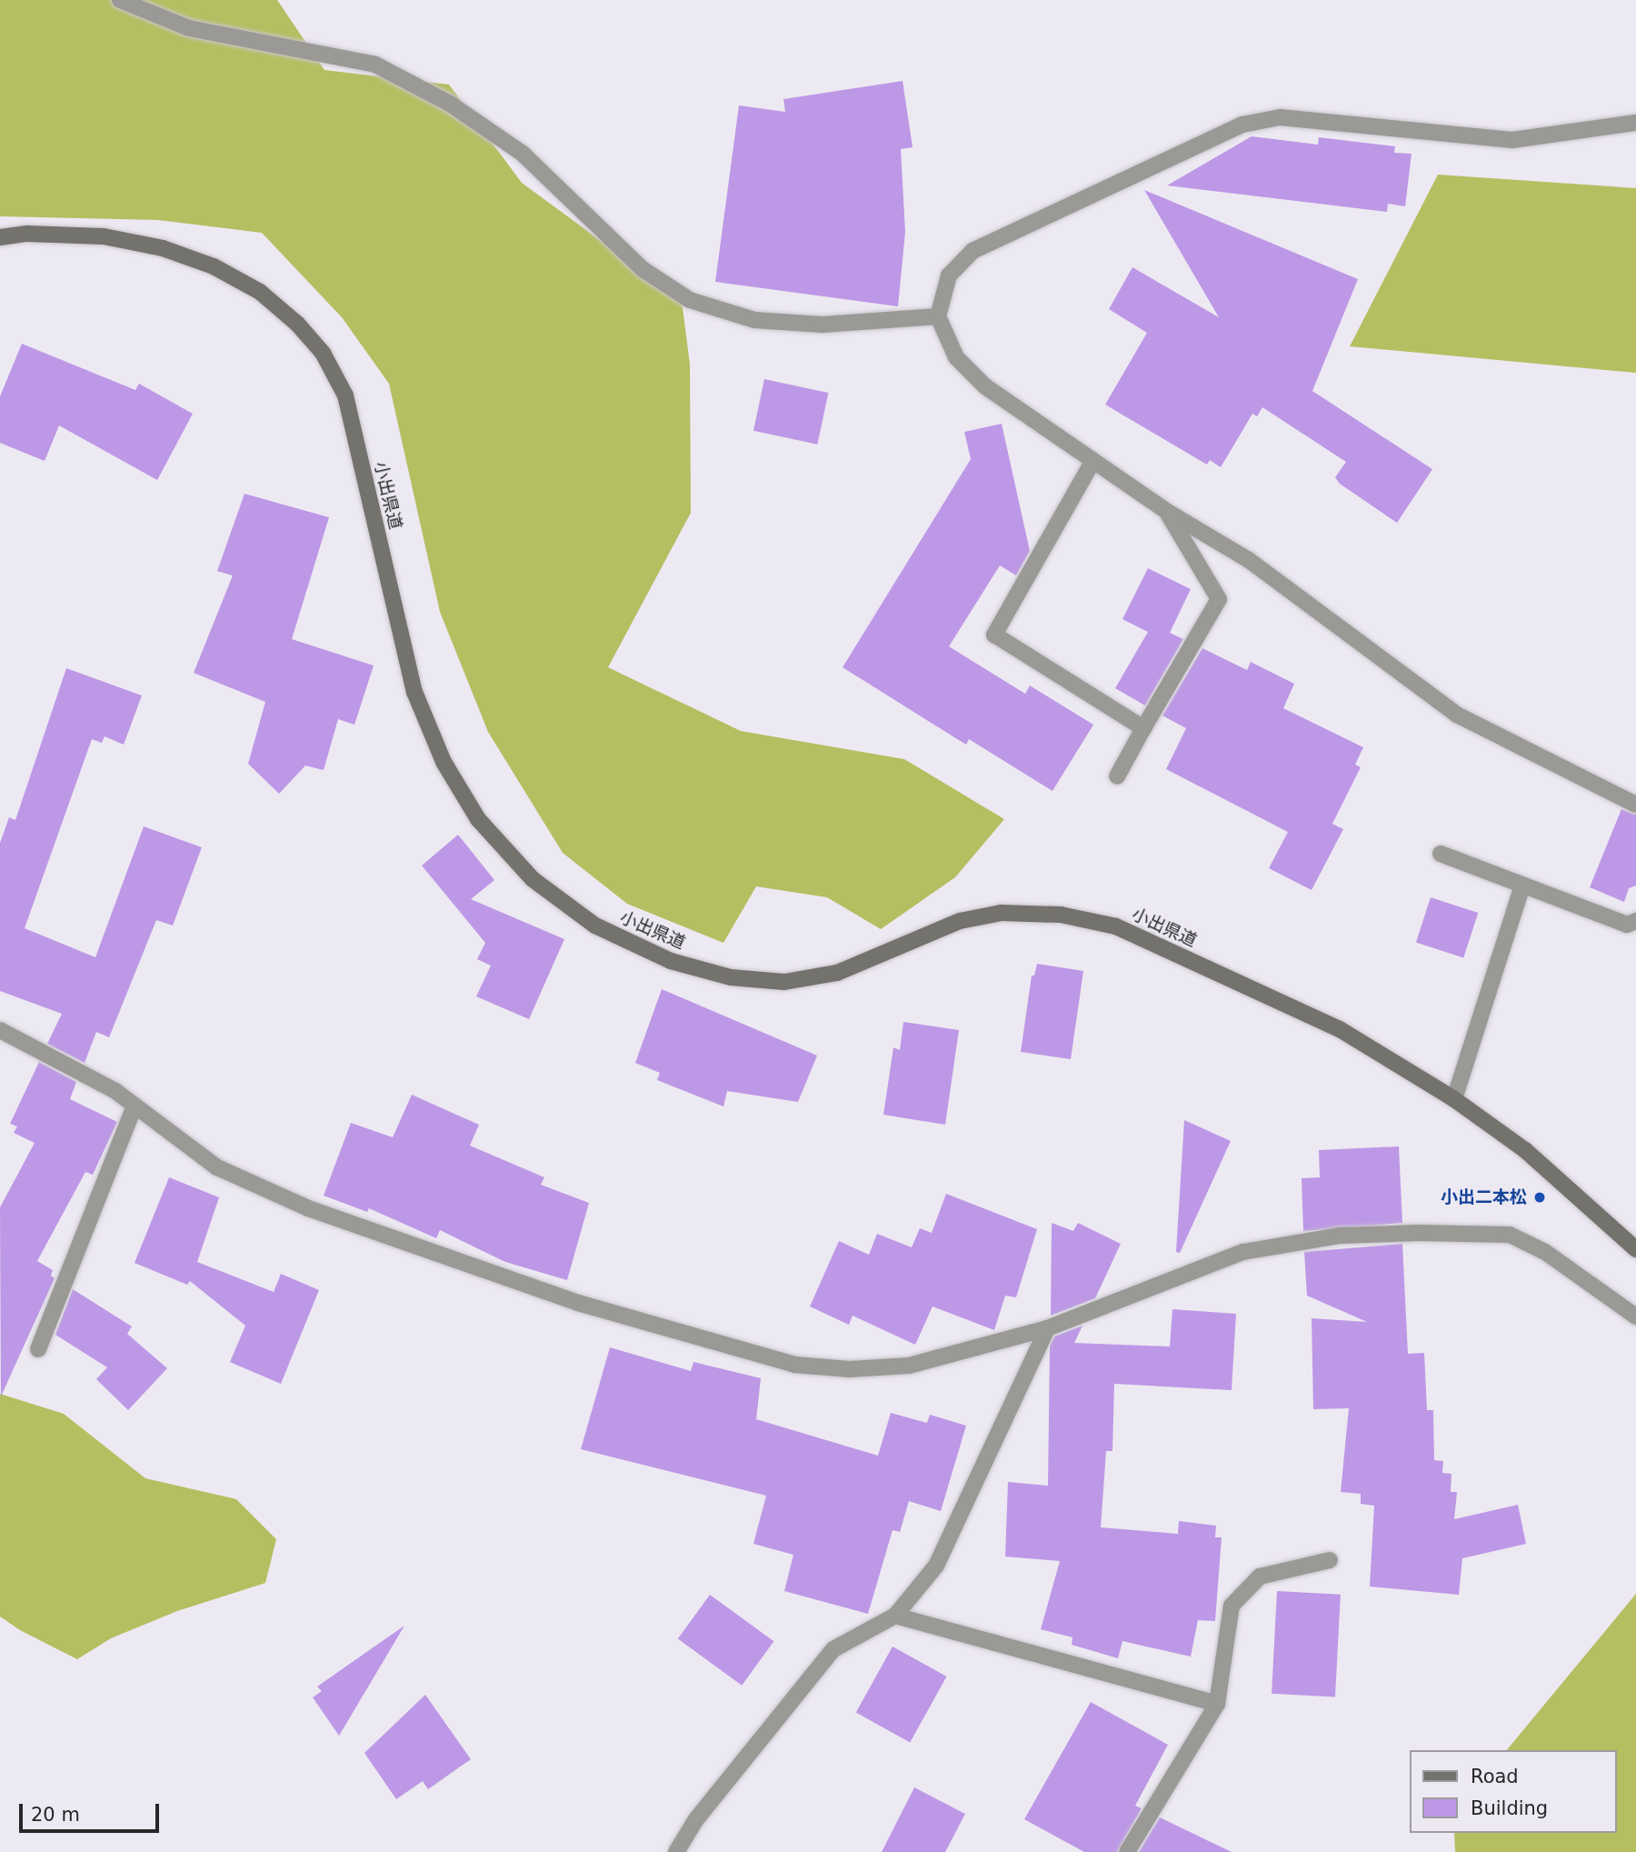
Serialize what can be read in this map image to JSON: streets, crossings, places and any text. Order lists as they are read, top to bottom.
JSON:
{
  "streets": {
    "main road": ["小出県道"]
  },
  "places": ["小出二本松"],
  "legend": ["Road", "Building"],
  "scale_bar": "20 m"
}
